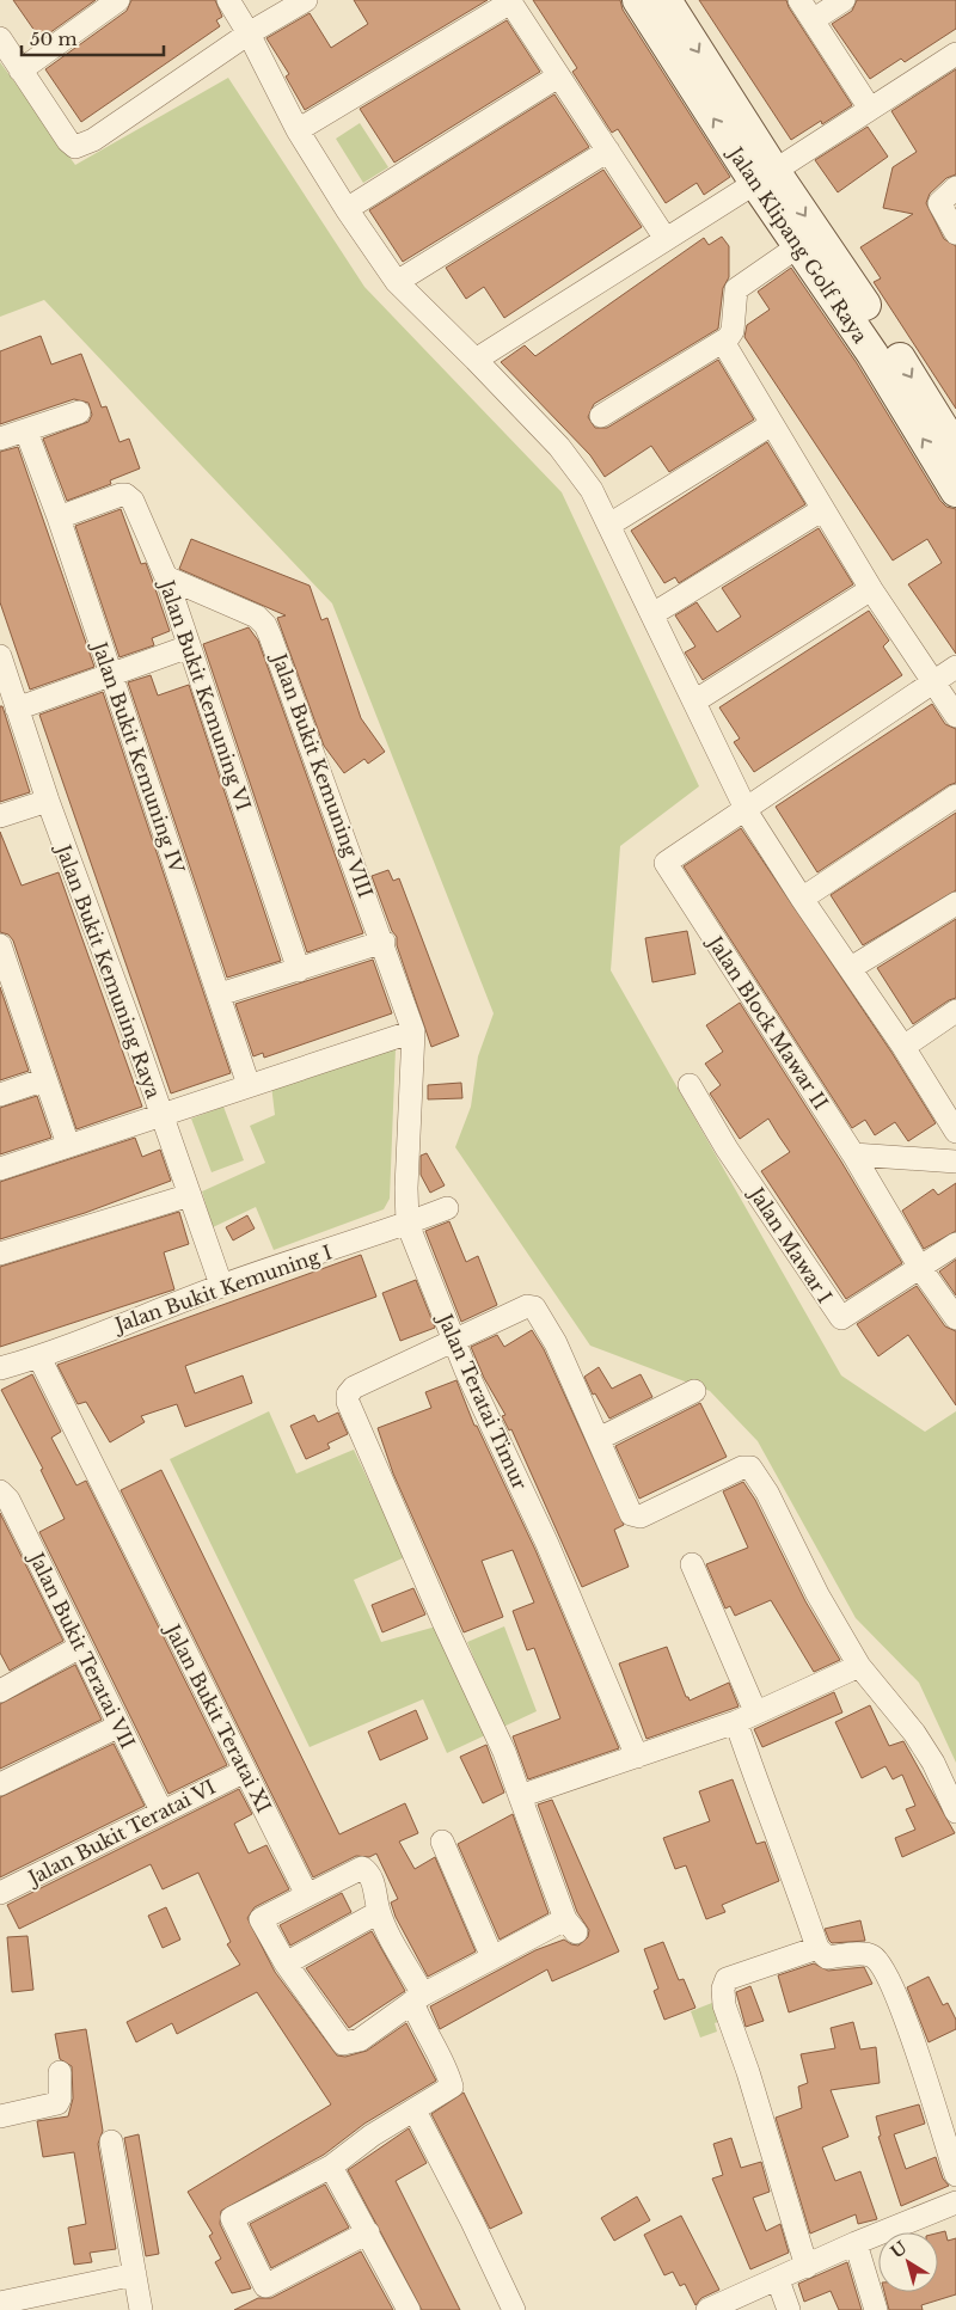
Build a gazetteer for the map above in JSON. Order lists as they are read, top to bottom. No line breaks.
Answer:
{"streets":{"main road":["Jalan Klipang Golf Raya"],"street":["Jalan Bukit Kemuning VI","Jalan Bukit Kemuning IV","Jalan Bukit Kemuning VIII","Jalan Bukit Kemuning Raya","Jalan Block Mawar II","Jalan Mawar I","Jalan Bukit Kemuning I","Jalan Teratai Timur","Jalan Bukit Teratai VII","Jalan Bukit Teratai XI","Jalan Bukit Teratai VI"]},"crossings":[["Jalan Bukit Kemuning VI","Jalan Bukit Kemuning IV"],["Jalan Bukit Kemuning VI","Jalan Bukit Kemuning VIII"],["Jalan Bukit Kemuning VIII","Jalan Teratai Timur"],["Jalan Bukit Kemuning Raya","Jalan Bukit Kemuning I"],["Jalan Block Mawar II","Jalan Mawar I"],["Jalan Bukit Kemuning I","Jalan Teratai Timur"],["Jalan Bukit Kemuning I","Jalan Bukit Teratai XI"],["Jalan Bukit Teratai VII","Jalan Bukit Teratai VI"],["Jalan Bukit Teratai XI","Jalan Bukit Teratai VI"]],"scale_bar":"50 m","north":"top left"}
